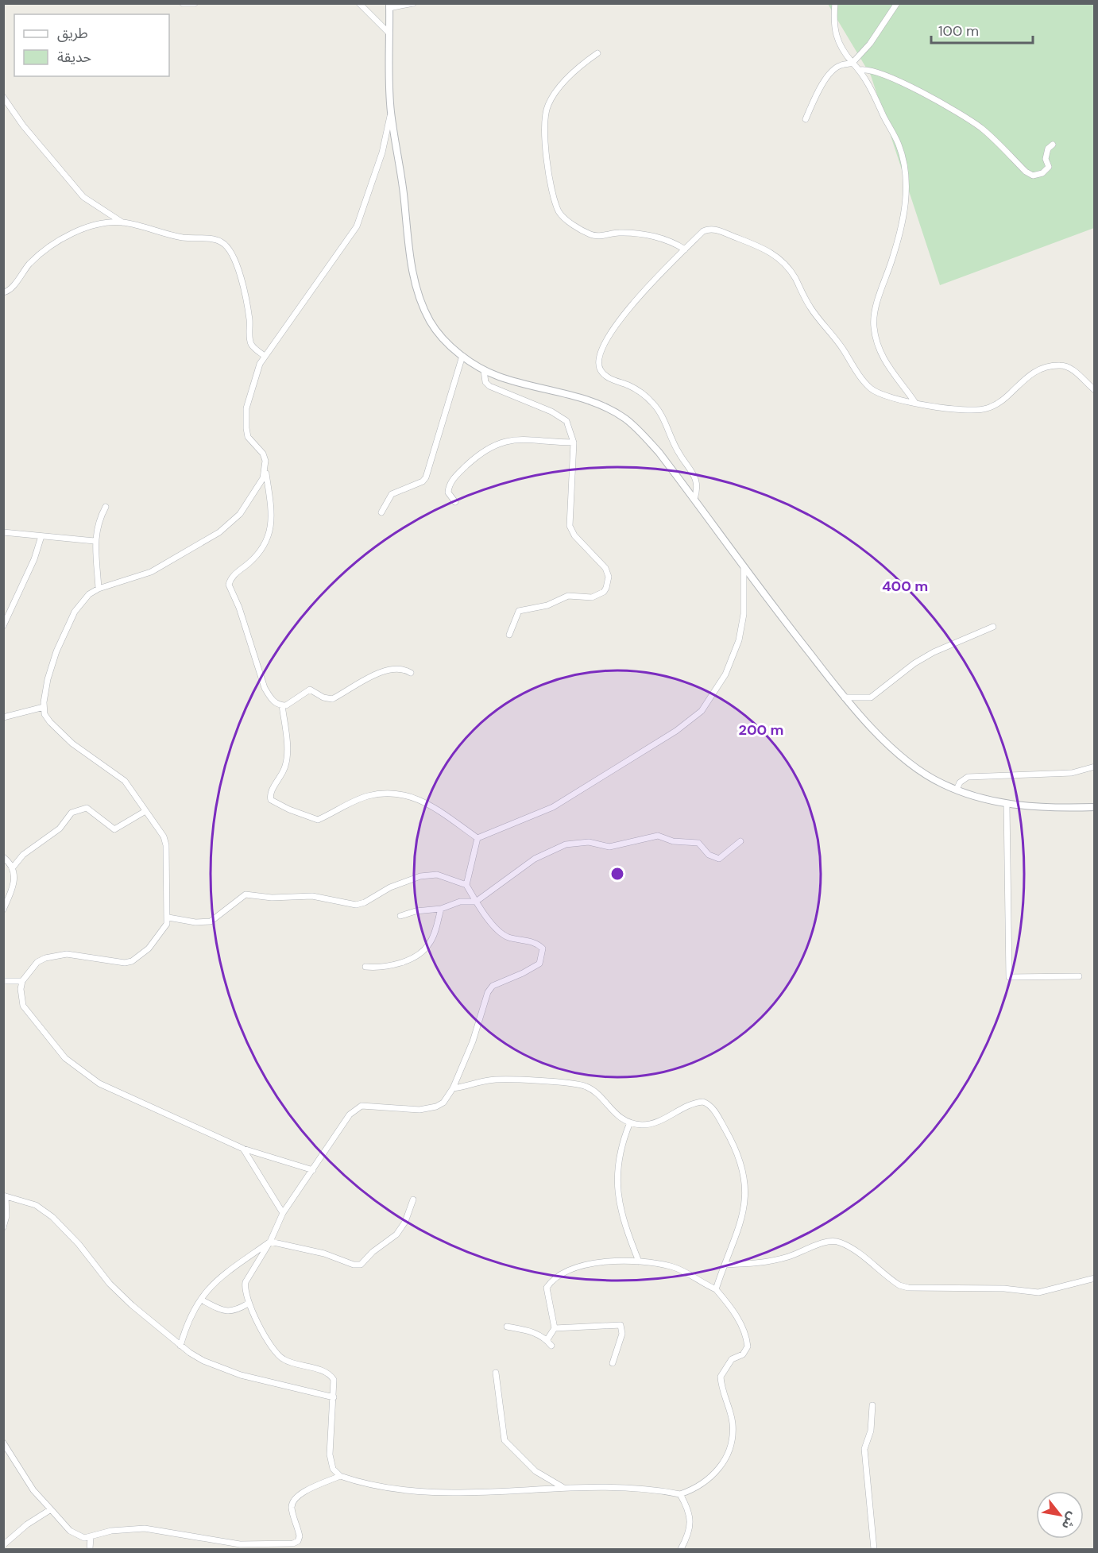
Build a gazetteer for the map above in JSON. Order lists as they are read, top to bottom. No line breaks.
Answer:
{"legend":["طريق","حديقة"],"scale_bar":"100 m","north":"bottom right","rings":["400 m","200 m"]}
